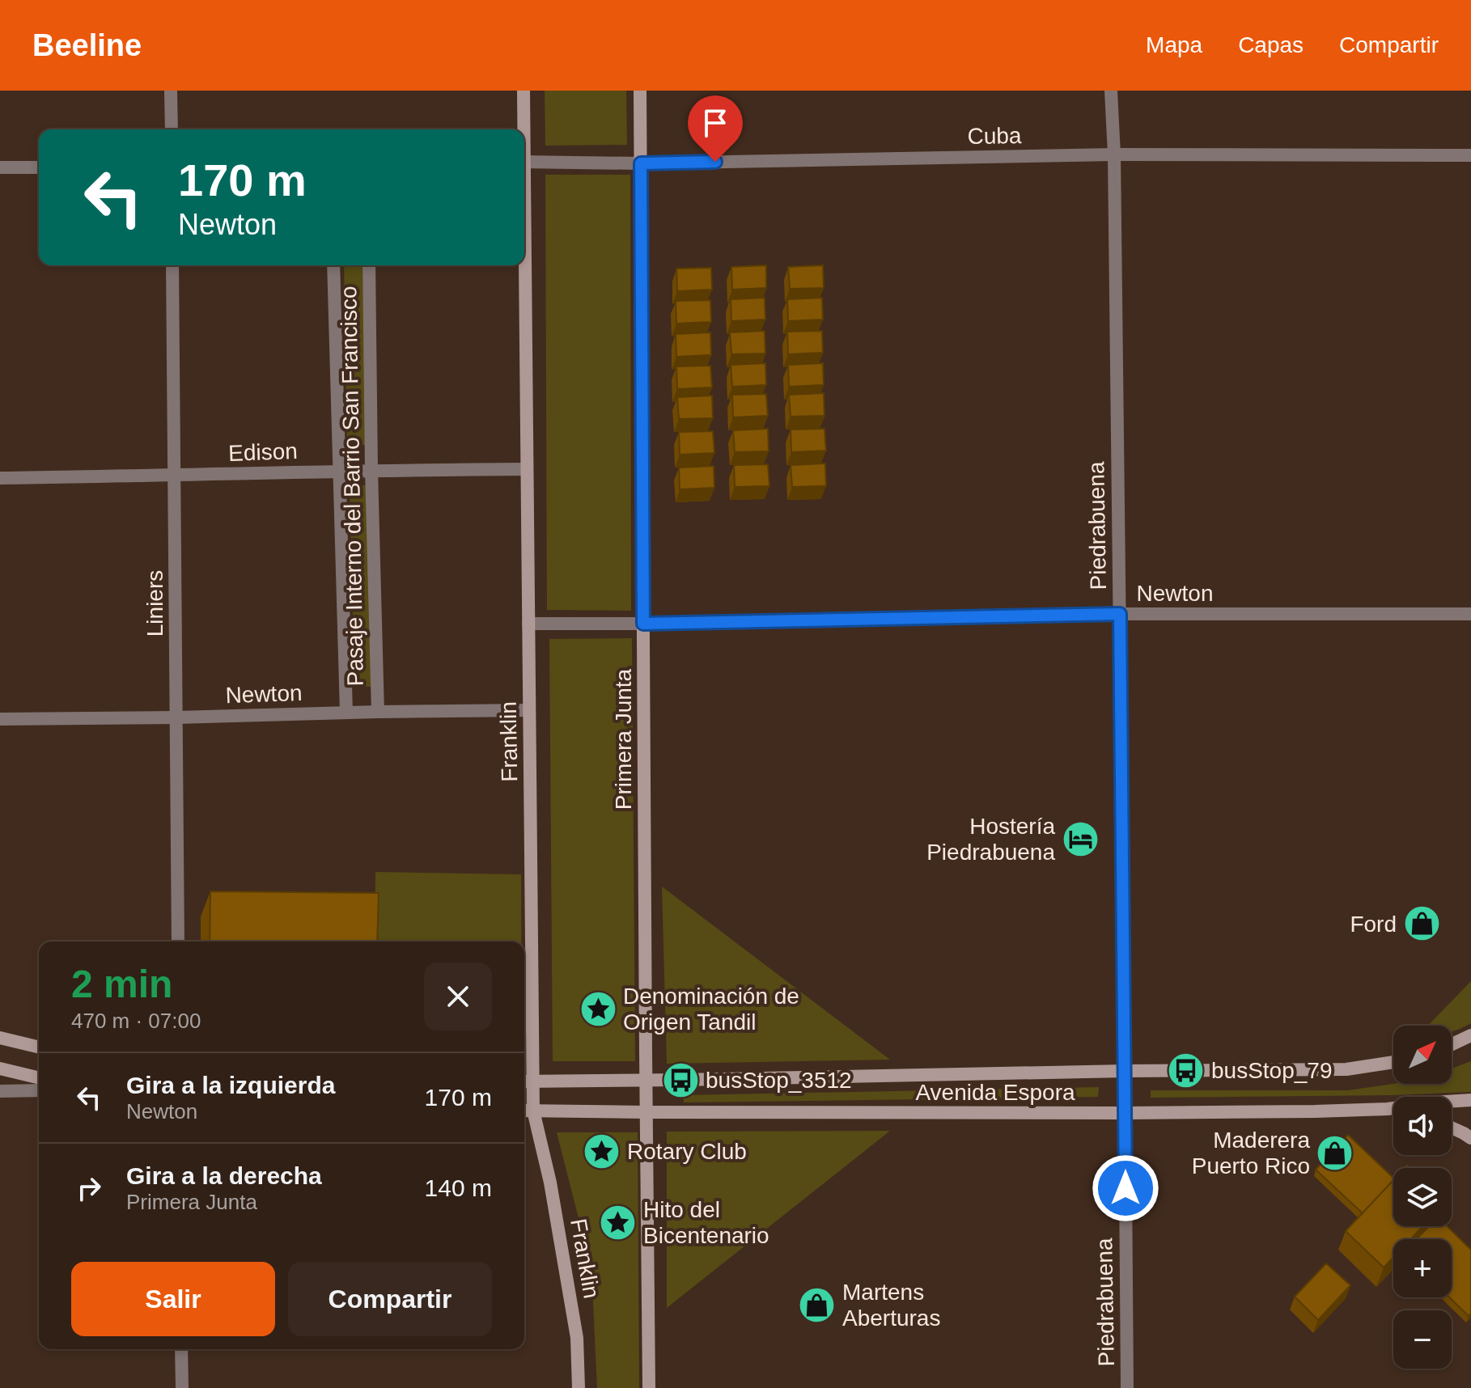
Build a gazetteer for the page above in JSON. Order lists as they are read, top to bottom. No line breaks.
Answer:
{"streets":{"street":["Cuba","Edison","Pasaje Interno del Barrio San Francisco","Piedrabuena","Newton","Liniers","Primera Junta","Franklin","Avenida Espora"]},"crossings":[["Cuba","Piedrabuena"],["Cuba","Primera Junta"],["Edison","Pasaje Interno del Barrio San Francisco"],["Edison","Liniers"],["Edison","Franklin"],["Pasaje Interno del Barrio San Francisco","Newton"],["Piedrabuena","Newton"],["Piedrabuena","Avenida Espora"],["Newton","Liniers"],["Newton","Primera Junta"],["Newton","Franklin"],["Primera Junta","Avenida Espora"],["Franklin","Avenida Espora"]],"places":{"hotel":["Hostería Piedrabuena"],"shop":["Ford","Maderera Puerto Rico","Martens Aberturas"],"place":["Denominación de Origen Tandil","Rotary Club","Hito del Bicentenario"],"bus stop":["busStop_79","busStop_3512"]},"north":"top right","page":{"header":"Beeline","nav":["Mapa","Capas","Compartir"],"turn":["170 m","Newton"],"heading":["2 min","470 m · 07:00"],"map_buttons":["+","−"],"list":[{"name":"Gira a la izquierda","note":"Newton","value":"170 m"},{"name":"Gira a la derecha","note":"Primera Junta","value":"140 m"}],"buttons":["Salir","Compartir"]}}
